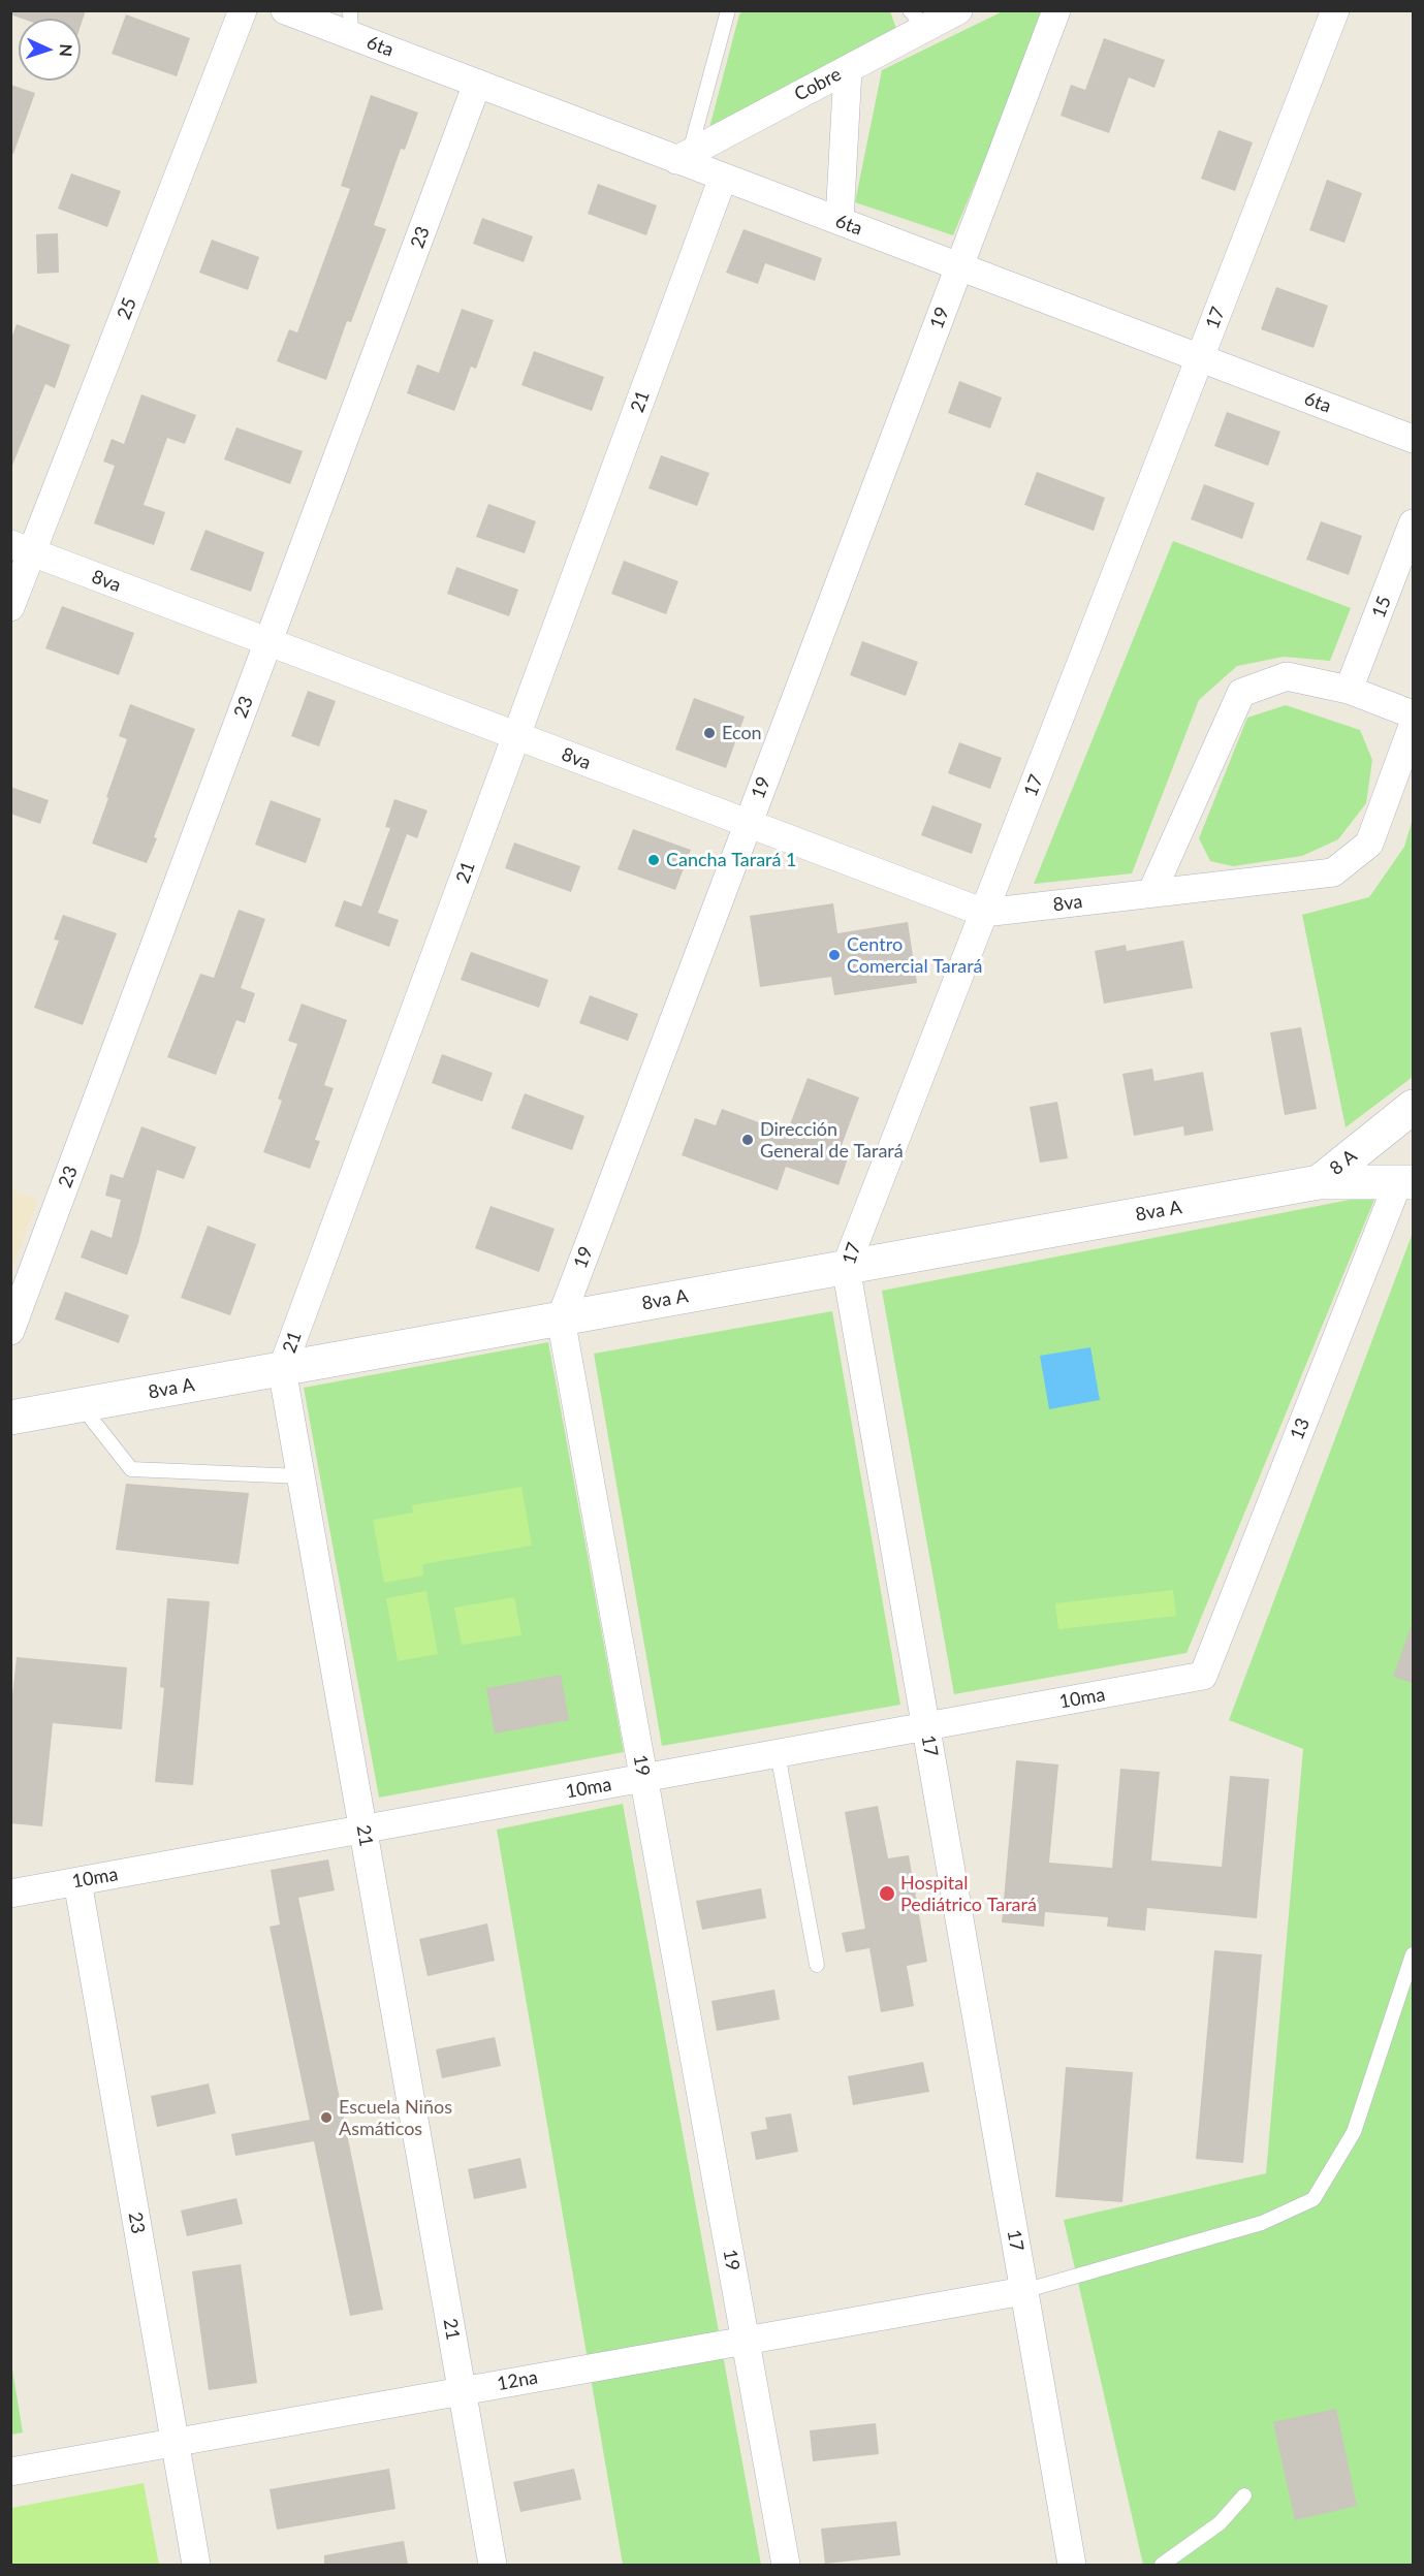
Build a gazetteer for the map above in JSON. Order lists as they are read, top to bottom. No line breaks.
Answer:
{"streets":{"street":["6ta","Cobre","23","25","19","17","21","8va","15","8 A","8va A","13","10ma","12na"]},"crossings":[["6ta","Cobre"],["6ta","23"],["6ta","19"],["6ta","17"],["6ta","21"],["23","8va"],["23","10ma"],["23","12na"],["25","8va"],["19","8va"],["19","8va A"],["19","10ma"],["19","12na"],["17","8va"],["17","8va A"],["17","10ma"],["17","12na"],["21","8va"],["21","8va A"],["21","10ma"],["21","12na"],["8 A","8va A"],["8 A","13"],["13","10ma"]],"places":["Econ","Cancha Tarará 1","Centro Comercial Tarará","Dirección General de Tarará","Hospital Pediátrico Tarará","Escuela Niños Asmáticos"],"north":"right"}
